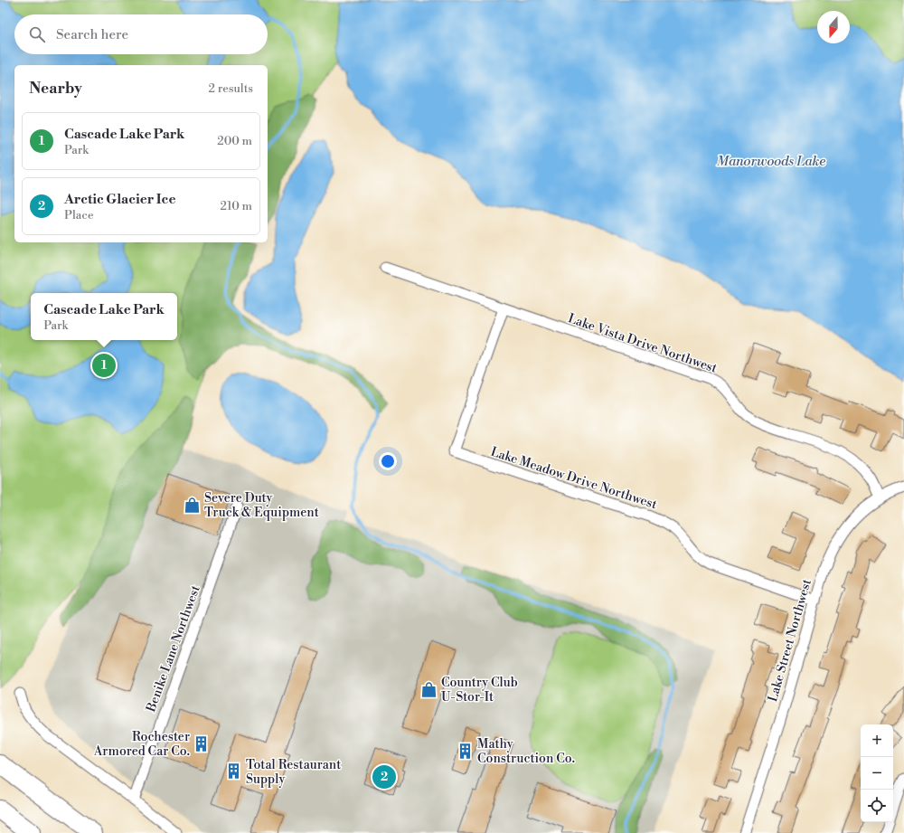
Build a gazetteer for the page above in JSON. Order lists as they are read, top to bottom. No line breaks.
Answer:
{"streets":{"street":["Lake Vista Drive Northwest","Lake Meadow Drive Northwest","Lake Street Northwest","Benike Lane Northwest"]},"crossings":[["Lake Vista Drive Northwest","Lake Meadow Drive Northwest"],["Lake Vista Drive Northwest","Lake Street Northwest"],["Lake Meadow Drive Northwest","Lake Street Northwest"]],"water":["Manorwoods Lake"],"places":{"shop":["Severe Duty Truck & Equipment","Country Club U-Stor-It"],"building":["Rochester Armored Car Co.","Mathy Construction Co.","Total Restaurant Supply"]},"north":"bottom","page":{"search":"Search here","heading":["Nearby","2 results"],"list":[{"mark":"1","name":"Cascade Lake Park","note":"Park","value":"200 m"},{"mark":"2","name":"Arctic Glacier Ice","note":"Place","value":"210 m"}],"popup":["Cascade Lake Park","Park"],"pins":["1","2"],"map_buttons":["+","−"]}}
